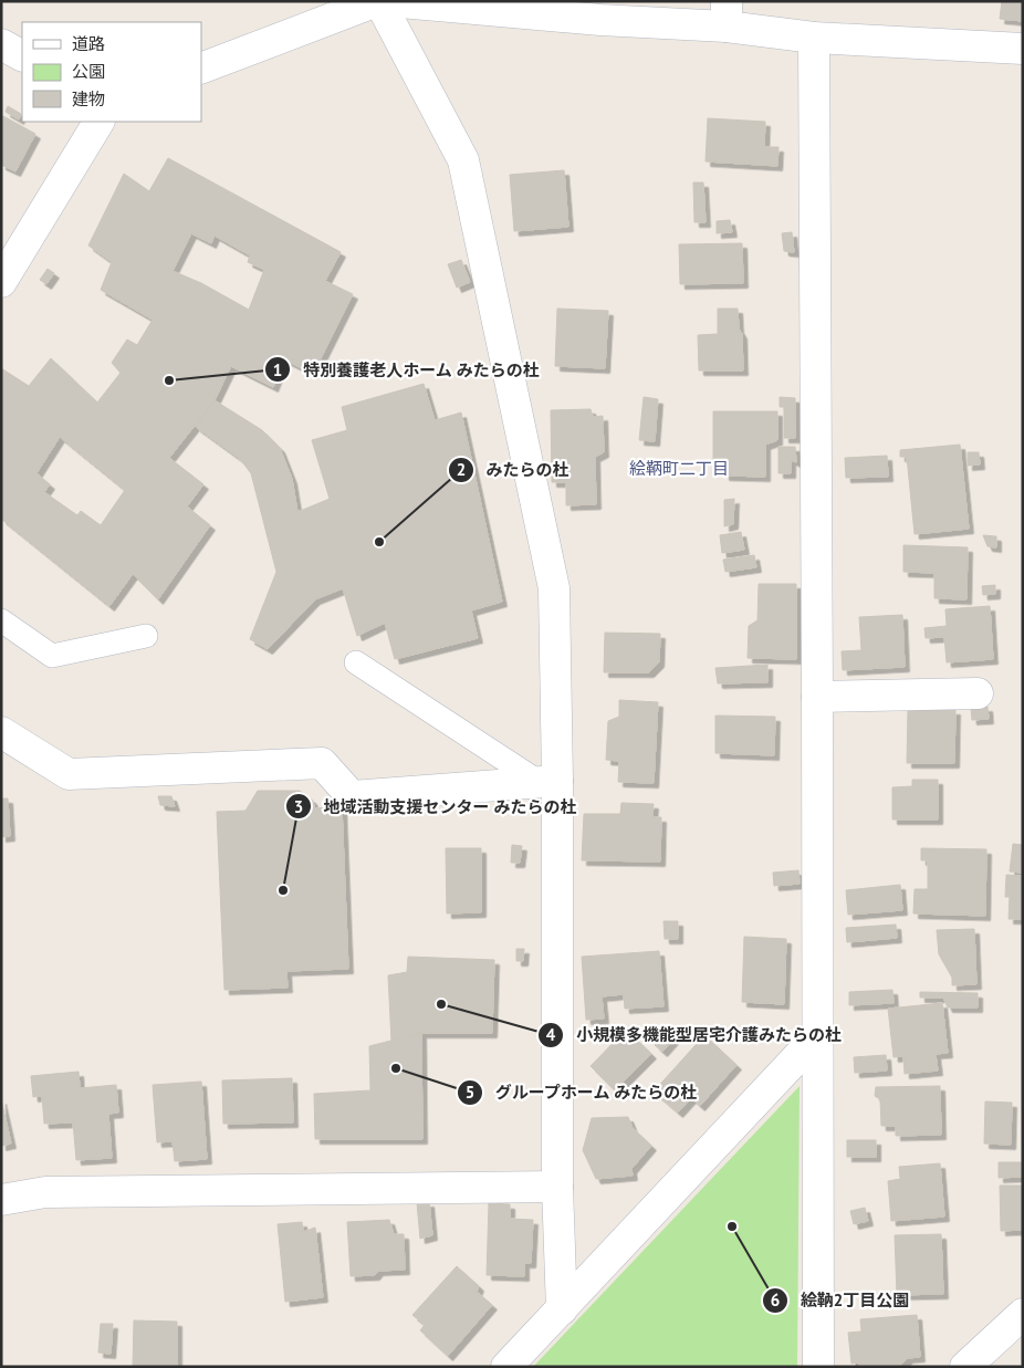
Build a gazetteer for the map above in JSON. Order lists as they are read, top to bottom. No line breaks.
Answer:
{"districts":["絵鞆町二丁目"],"places":["特別養護老人ホーム みたらの杜","みたらの杜","地域活動支援センター みたらの杜","小規模多機能型居宅介護みたらの杜","グループホーム みたらの杜","絵靹2丁目公園"],"legend":["道路","公園","建物"]}
